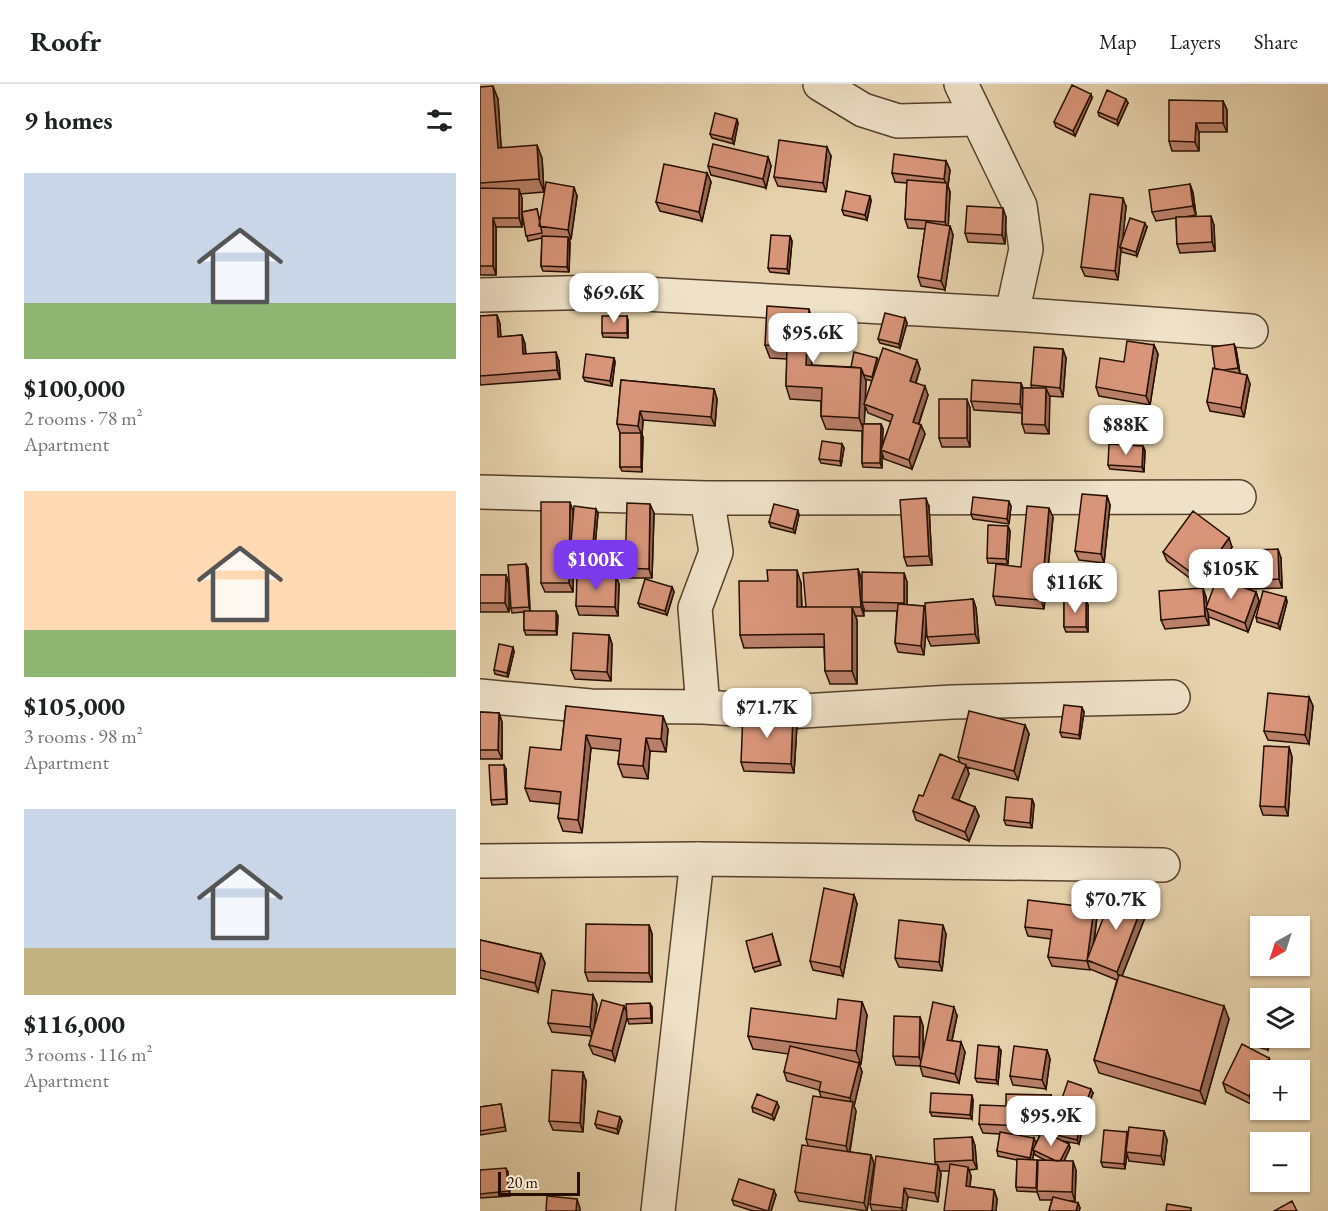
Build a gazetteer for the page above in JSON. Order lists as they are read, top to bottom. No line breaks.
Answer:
{"scale_bar":"20 m","north":"bottom left","page":{"header":"Roofr","nav":["Map","Layers","Share"],"heading":"9 homes","list":[{"name":"$100,000","note":"2 rooms · 78 m² · Apartment"},{"name":"$105,000","note":"3 rooms · 98 m² · Apartment"},{"name":"$116,000","note":"3 rooms · 116 m² · Apartment"}],"price":["$69.6K","$95.6K","$88K","$100K","$105K","$116K","$71.7K","$70.7K","$95.9K"],"map_buttons":["+","−"],"scale":"20 m"}}
